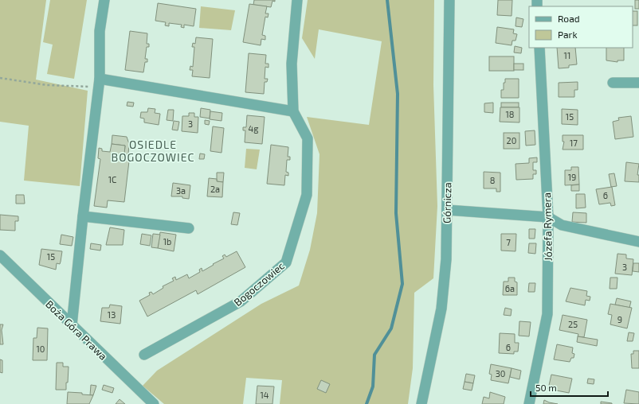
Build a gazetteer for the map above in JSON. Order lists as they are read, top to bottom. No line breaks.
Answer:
{"streets":{"street":["Górnicza","Józefa Rymera","Bogoczowiec","Boża Góra Prawa"]},"districts":["OSIEDLE BOGOCZOWIEC"],"house_numbers":["11","18","15","3","4g","20","17","19","1C","8","2a","3a","6","1b","7","15","3","6a","13","9","25","6","10","30","14"],"legend":["Road","Park"],"scale_bar":"50 m"}
